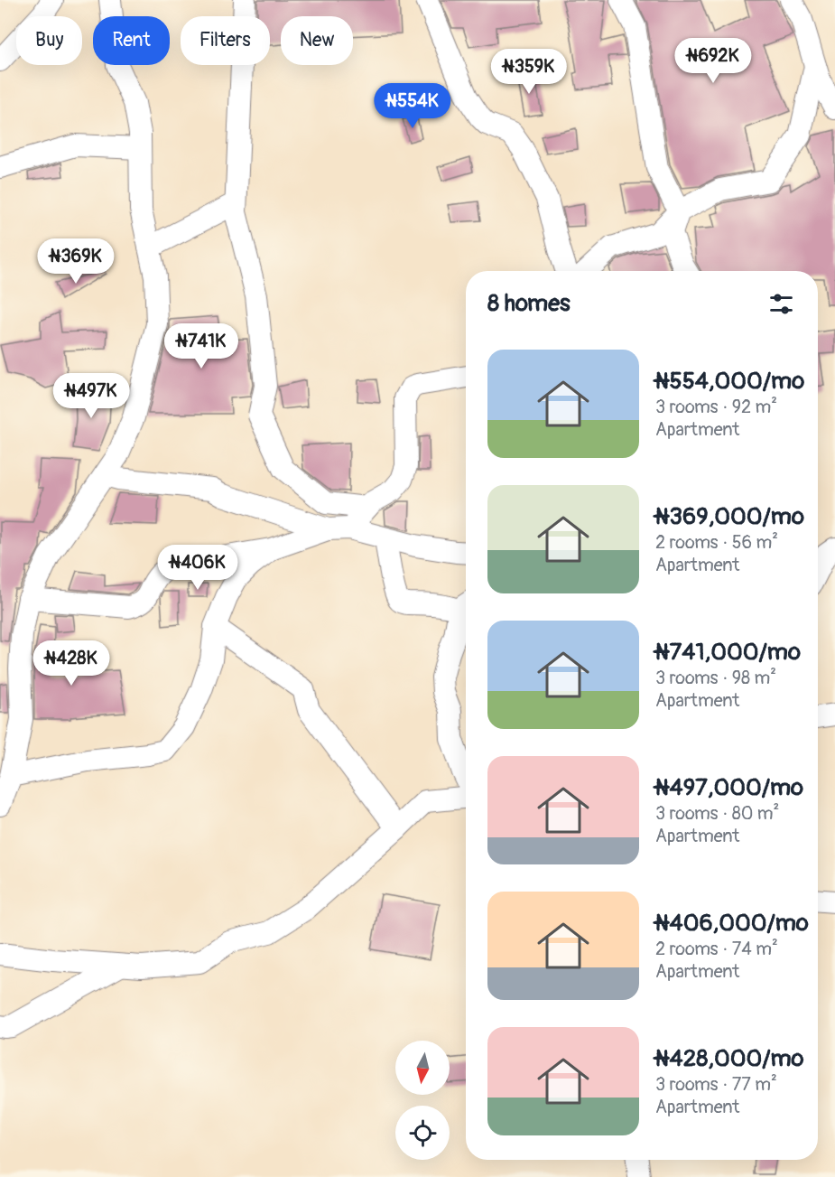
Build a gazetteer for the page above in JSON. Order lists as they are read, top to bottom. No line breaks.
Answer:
{"north":"bottom","page":{"chip":["Buy","Rent","Filters","New"],"price":["₦692K","₦359K","₦554K","₦369K","₦741K","₦497K","₦406K","₦428K"],"heading":"8 homes","list":[{"name":"₦554,000/mo","note":"3 rooms · 92 m² · Apartment"},{"name":"₦369,000/mo","note":"2 rooms · 56 m² · Apartment"},{"name":"₦741,000/mo","note":"3 rooms · 98 m² · Apartment"},{"name":"₦497,000/mo","note":"3 rooms · 80 m² · Apartment"},{"name":"₦406,000/mo","note":"2 rooms · 74 m² · Apartment"},{"name":"₦428,000/mo","note":"3 rooms · 77 m² · Apartment"}]}}
